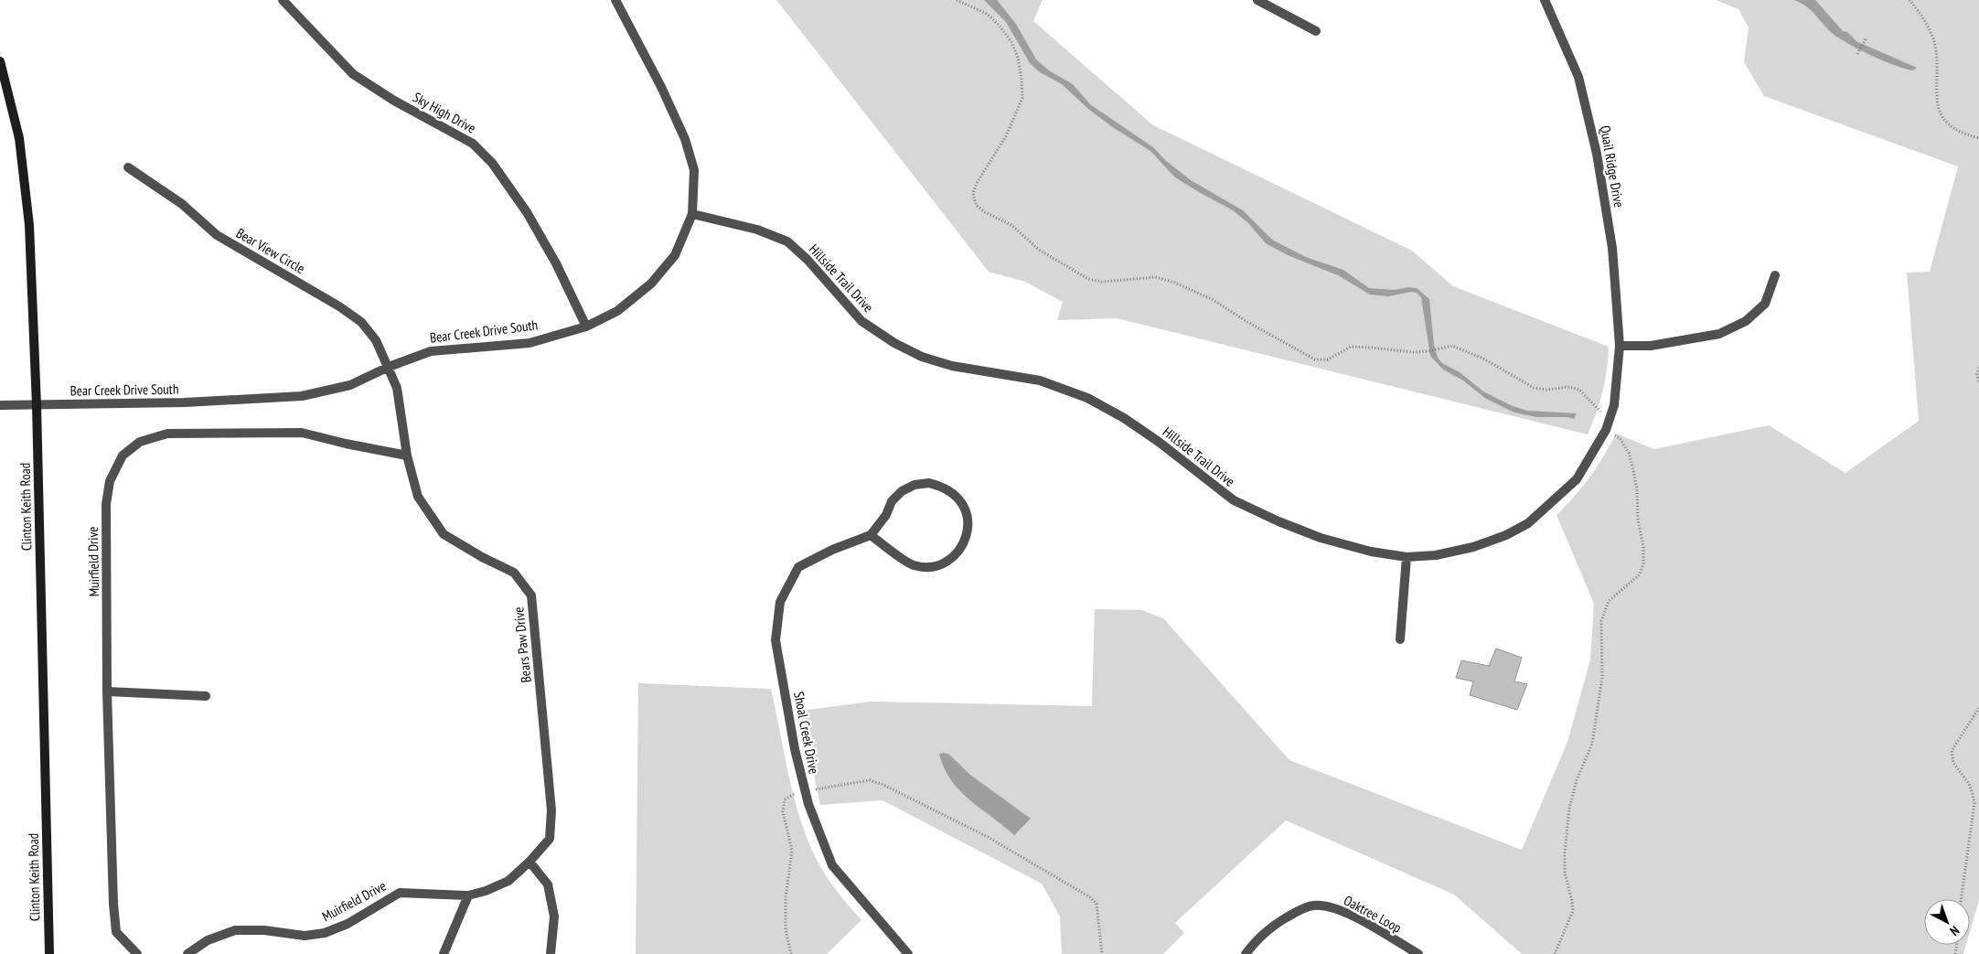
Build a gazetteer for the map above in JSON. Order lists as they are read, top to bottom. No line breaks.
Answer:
{"streets":{"main road":["Clinton Keith Road"],"street":["Sky High Drive","Quail Ridge Drive","Bear View Circle","Hillside Trail Drive","Bear Creek Drive South","Muirfield Drive","Bears Paw Drive","Shoal Creek Drive","Oaktree Loop"]},"crossings":[["Sky High Drive","Bear Creek Drive South"],["Quail Ridge Drive","Hillside Trail Drive"],["Bear View Circle","Bear Creek Drive South"],["Bear View Circle","Bears Paw Drive"],["Hillside Trail Drive","Bear Creek Drive South"],["Bear Creek Drive South","Clinton Keith Road"],["Bear Creek Drive South","Bears Paw Drive"],["Muirfield Drive","Bears Paw Drive"]],"north":"bottom right"}
